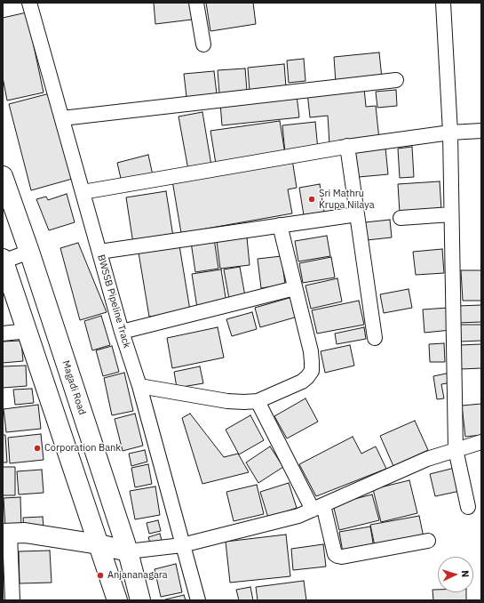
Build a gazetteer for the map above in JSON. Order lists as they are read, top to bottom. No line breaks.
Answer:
{"streets":{"main road":["Magadi Road"],"street":["BWSSB Pipeline Track"]},"places":["Sri Mathru Krupa Nilaya","Corporation Bank","Anjananagara"],"north":"right"}
